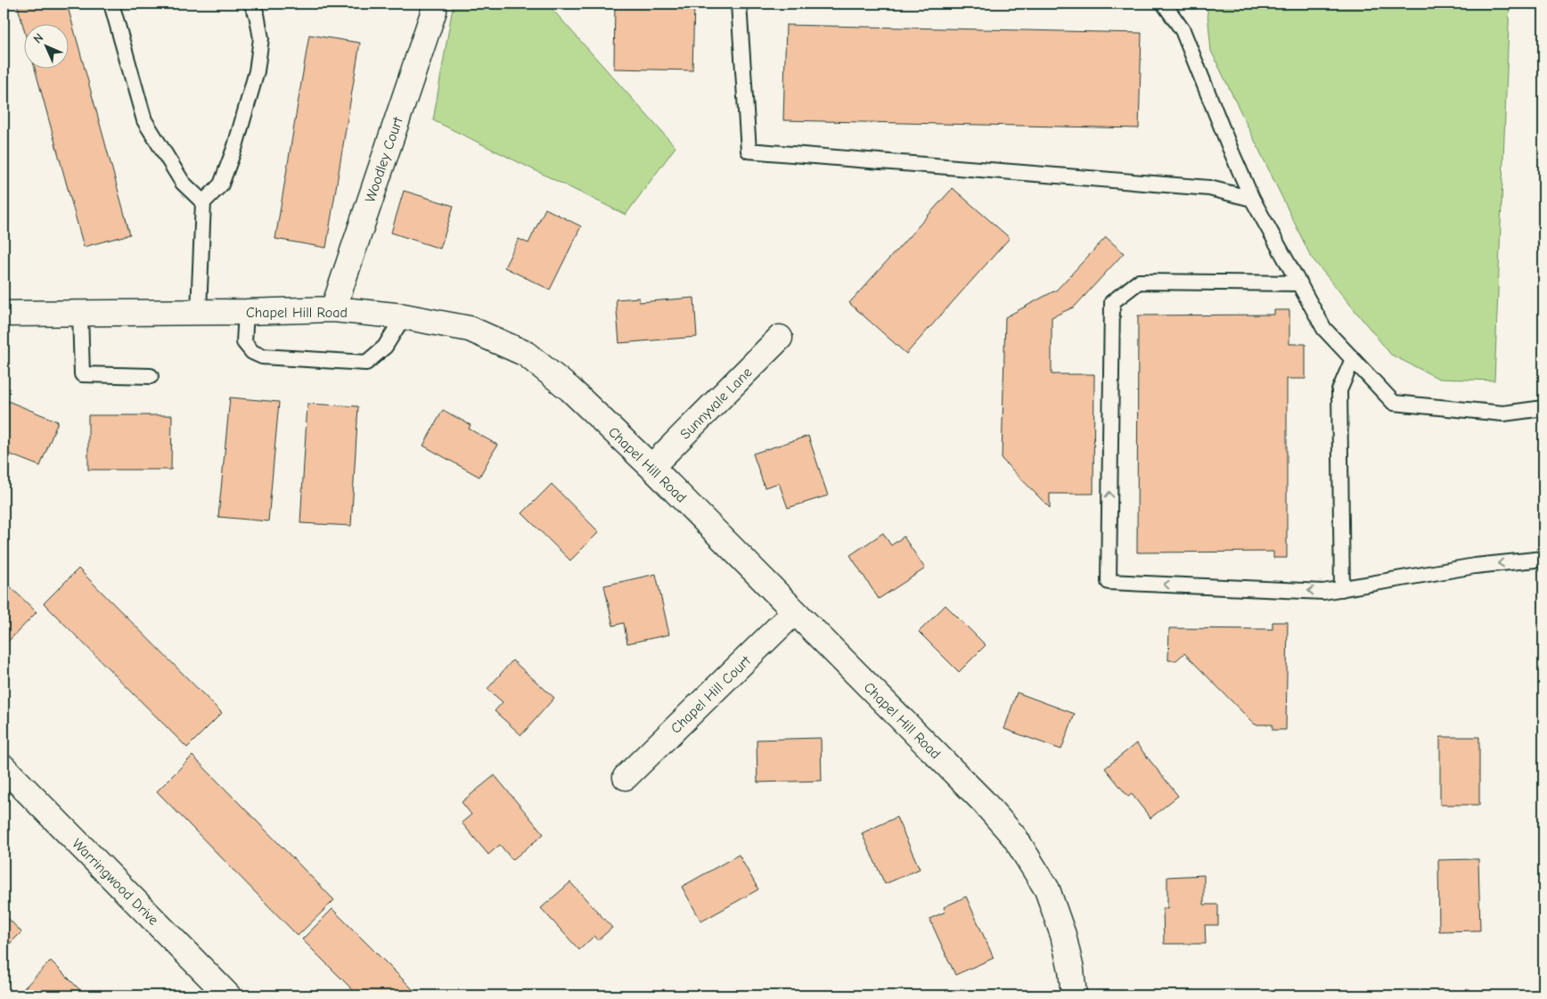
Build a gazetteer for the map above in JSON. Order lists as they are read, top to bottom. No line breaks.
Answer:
{"streets":{"street":["Woodley Court","Chapel Hill Road","Sunnyvale Lane","Chapel Hill Court","Warringwood Drive"]},"crossings":[["Woodley Court","Chapel Hill Road"],["Chapel Hill Road","Sunnyvale Lane"],["Chapel Hill Road","Chapel Hill Court"]],"north":"top left"}
